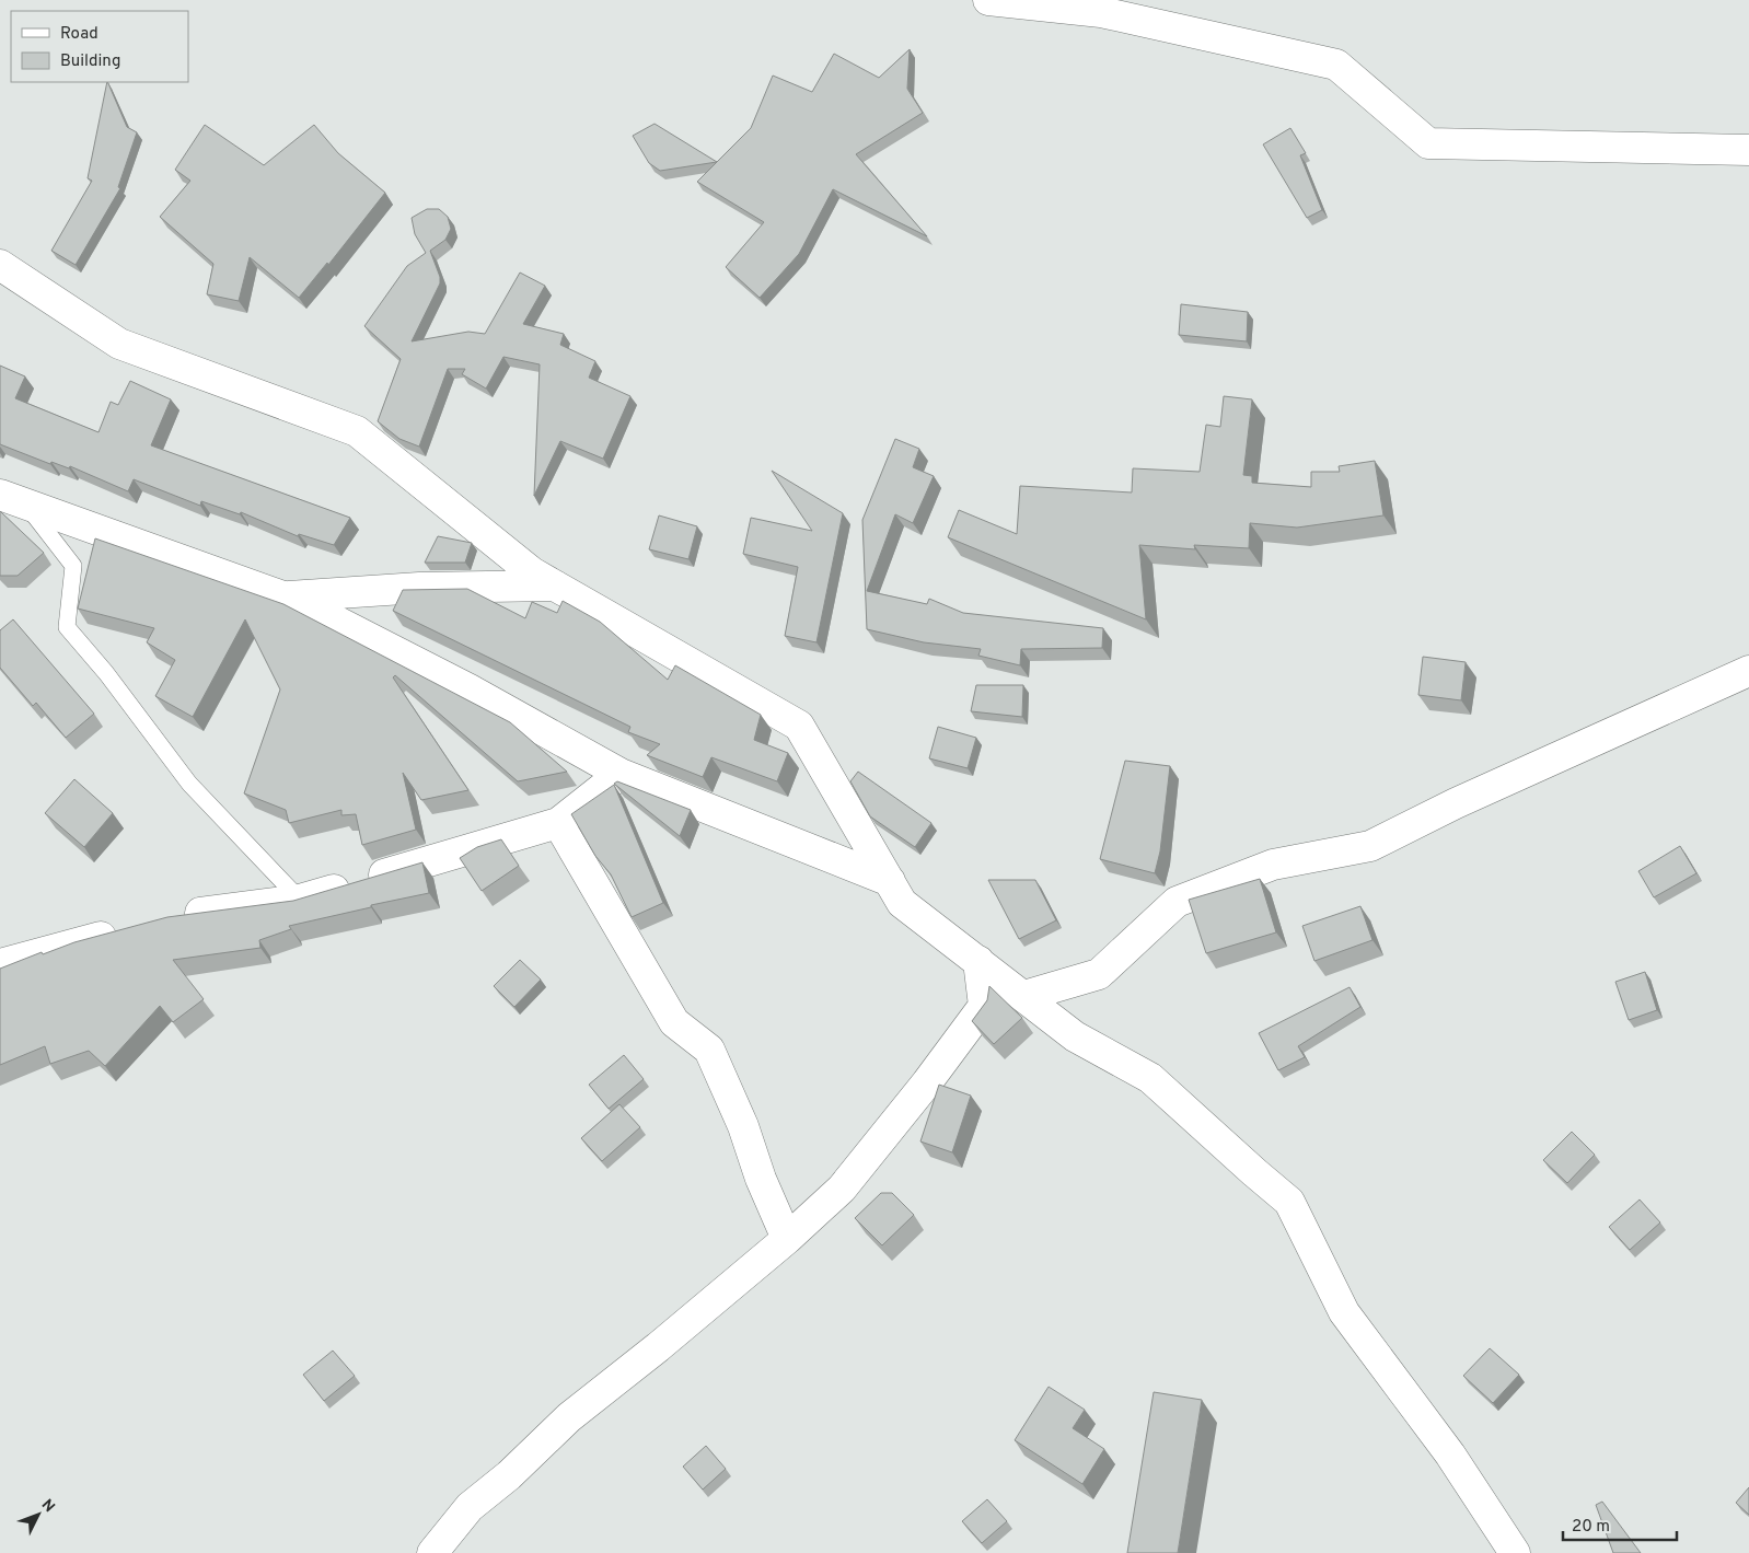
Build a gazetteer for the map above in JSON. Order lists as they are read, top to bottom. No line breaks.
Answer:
{"legend":["Road","Building"],"scale_bar":"20 m","north":"top right"}
